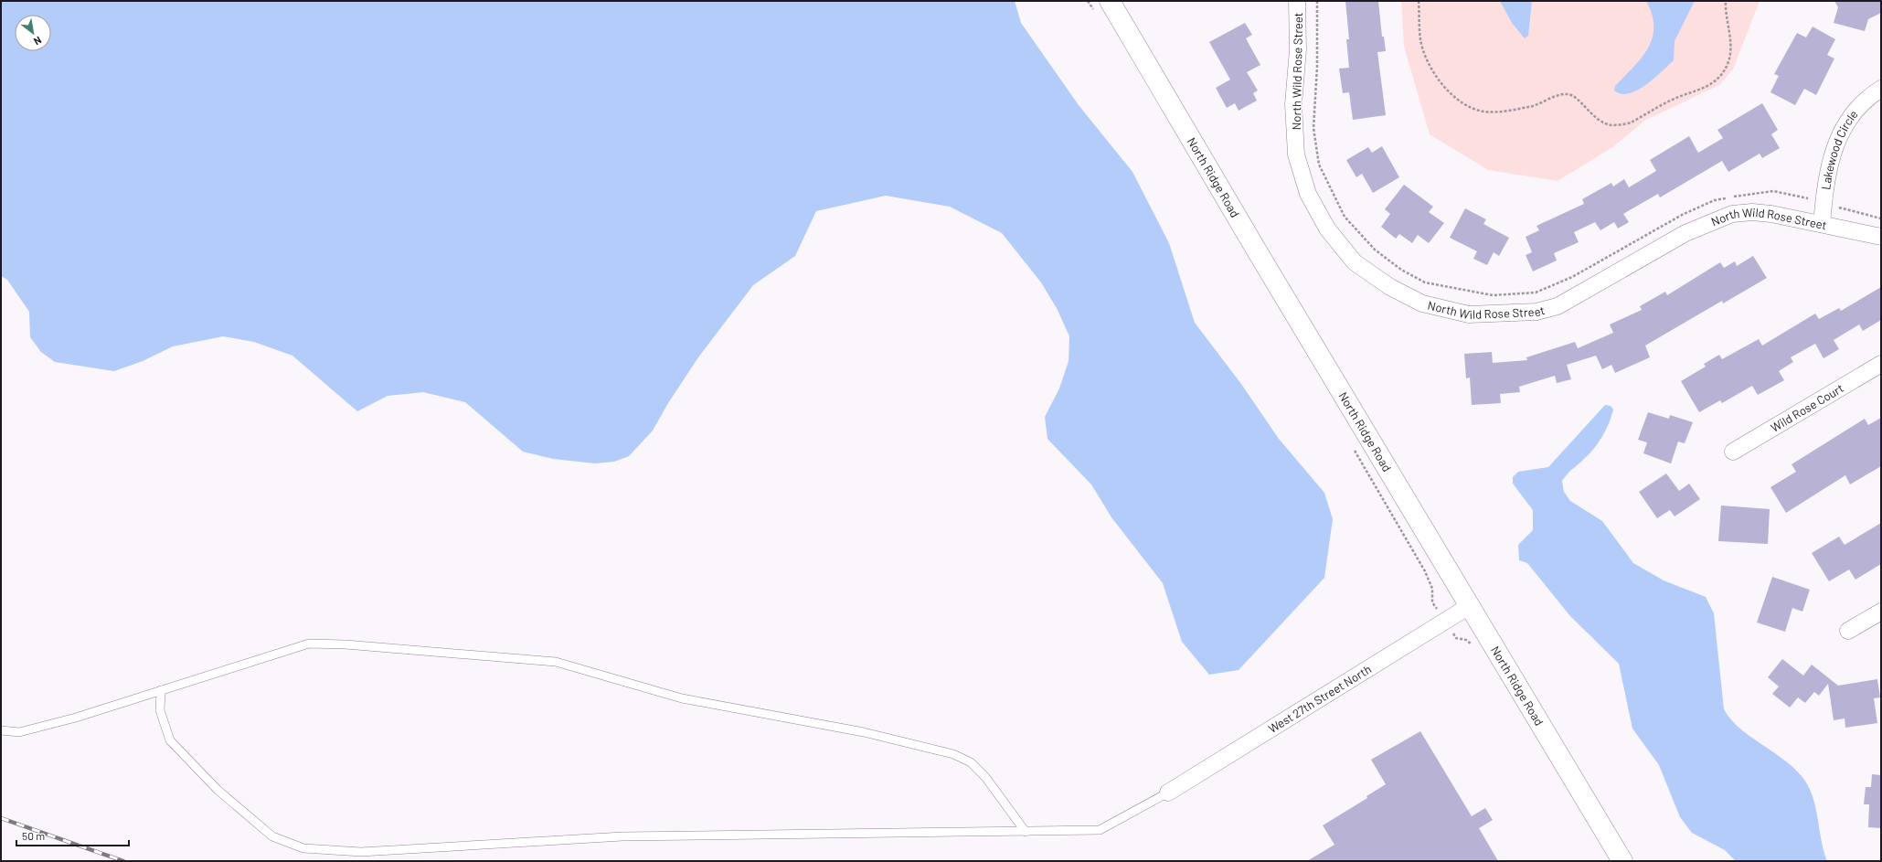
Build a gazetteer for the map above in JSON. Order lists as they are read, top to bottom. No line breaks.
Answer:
{"streets":{"main road":["North Ridge Road"],"street":["North Wild Rose Street","Lakewood Circle","Wild Rose Court","West 27th Street North"]},"crossings":[["North Wild Rose Street","Lakewood Circle"],["North Ridge Road","West 27th Street North"]],"scale_bar":"50 m","north":"bottom right"}
